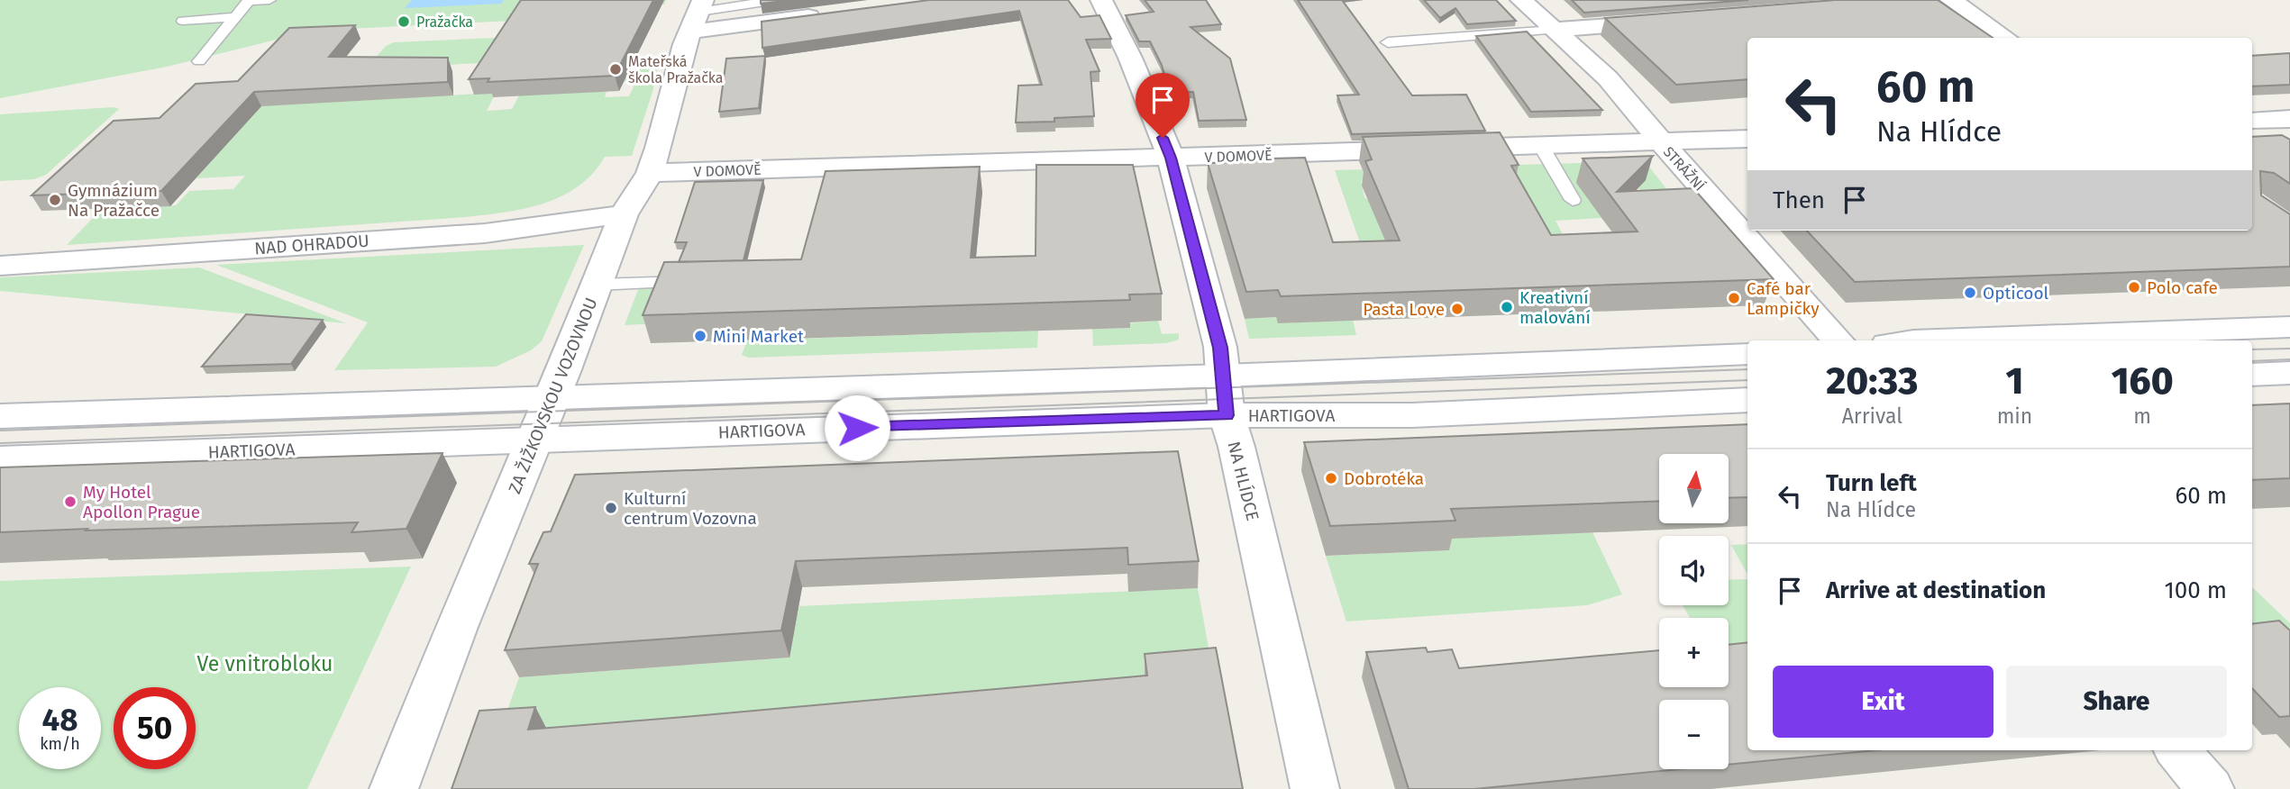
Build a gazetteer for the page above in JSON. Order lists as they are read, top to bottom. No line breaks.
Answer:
{"streets":{"street":["V DOMOVĚ","STRÁŽNÍ","NAD OHRADOU","ZA ŽIŽKOVSKOU VOZOVNOU","HARTIGOVA","NA HLÍDCE"]},"crossings":[["V DOMOVĚ","STRÁŽNÍ"],["V DOMOVĚ","ZA ŽIŽKOVSKOU VOZOVNOU"],["V DOMOVĚ","NA HLÍDCE"],["NAD OHRADOU","ZA ŽIŽKOVSKOU VOZOVNOU"],["ZA ŽIŽKOVSKOU VOZOVNOU","HARTIGOVA"],["HARTIGOVA","NA HLÍDCE"]],"parks":["Ve vnitrobloku"],"places":["Pražačka","Mateřská škola Pražačka","Gymnázium Na Pražačce","Polo cafe","Opticool","Café bar Lampičky","Kreativní malování","Pasta Love","Mini Market","Dobrotéka","My Hotel Apollon Prague","Kulturní centrum Vozovna"],"north":"top","page":{"turn":["60 m","Na Hlídce"],"then":"Then","eta":["20:33","Arrival","1","min","160","m"],"list":[{"name":"Turn left","note":"Na Hlídce","value":"60 m"},{"name":"Arrive at destination","value":"100 m"}],"map_buttons":["+","−"],"buttons":["Exit","Share"],"speed":"48 km/h","limit":"50"}}
